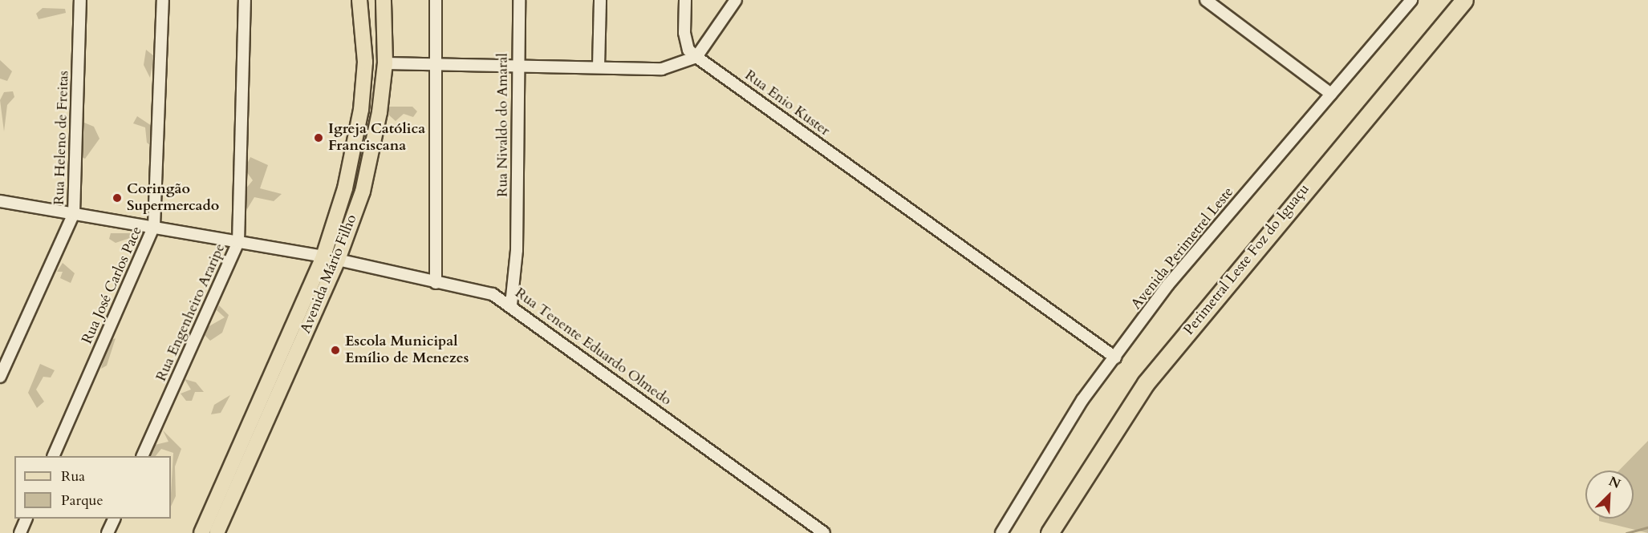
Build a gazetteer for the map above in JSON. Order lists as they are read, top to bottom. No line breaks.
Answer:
{"streets":{"highway":["Perimetral Leste Foz do Iguaçu"],"main road":["Avenida Mário Filho"],"street":["Rua Enio Kuster","Rua Nivaldo do Amaral","Rua Heleno de Freitas","Avenida Perimetrel Leste","Rua José Carlos Pace","Rua Engenheiro Araripe","Rua Tenente Eduardo Olmedo"]},"crossings":[["Rua Enio Kuster","Avenida Perimetrel Leste"],["Rua Nivaldo do Amaral","Rua Tenente Eduardo Olmedo"],["Rua Heleno de Freitas","Rua Tenente Eduardo Olmedo"],["Avenida Mário Filho","Rua Tenente Eduardo Olmedo"],["Rua José Carlos Pace","Rua Tenente Eduardo Olmedo"],["Rua Engenheiro Araripe","Rua Tenente Eduardo Olmedo"]],"places":["Igreja Católica Franciscana","Coringão Supermercado","Escola Municipal Emílio de Menezes"],"legend":["Rua","Parque"],"north":"top right"}
